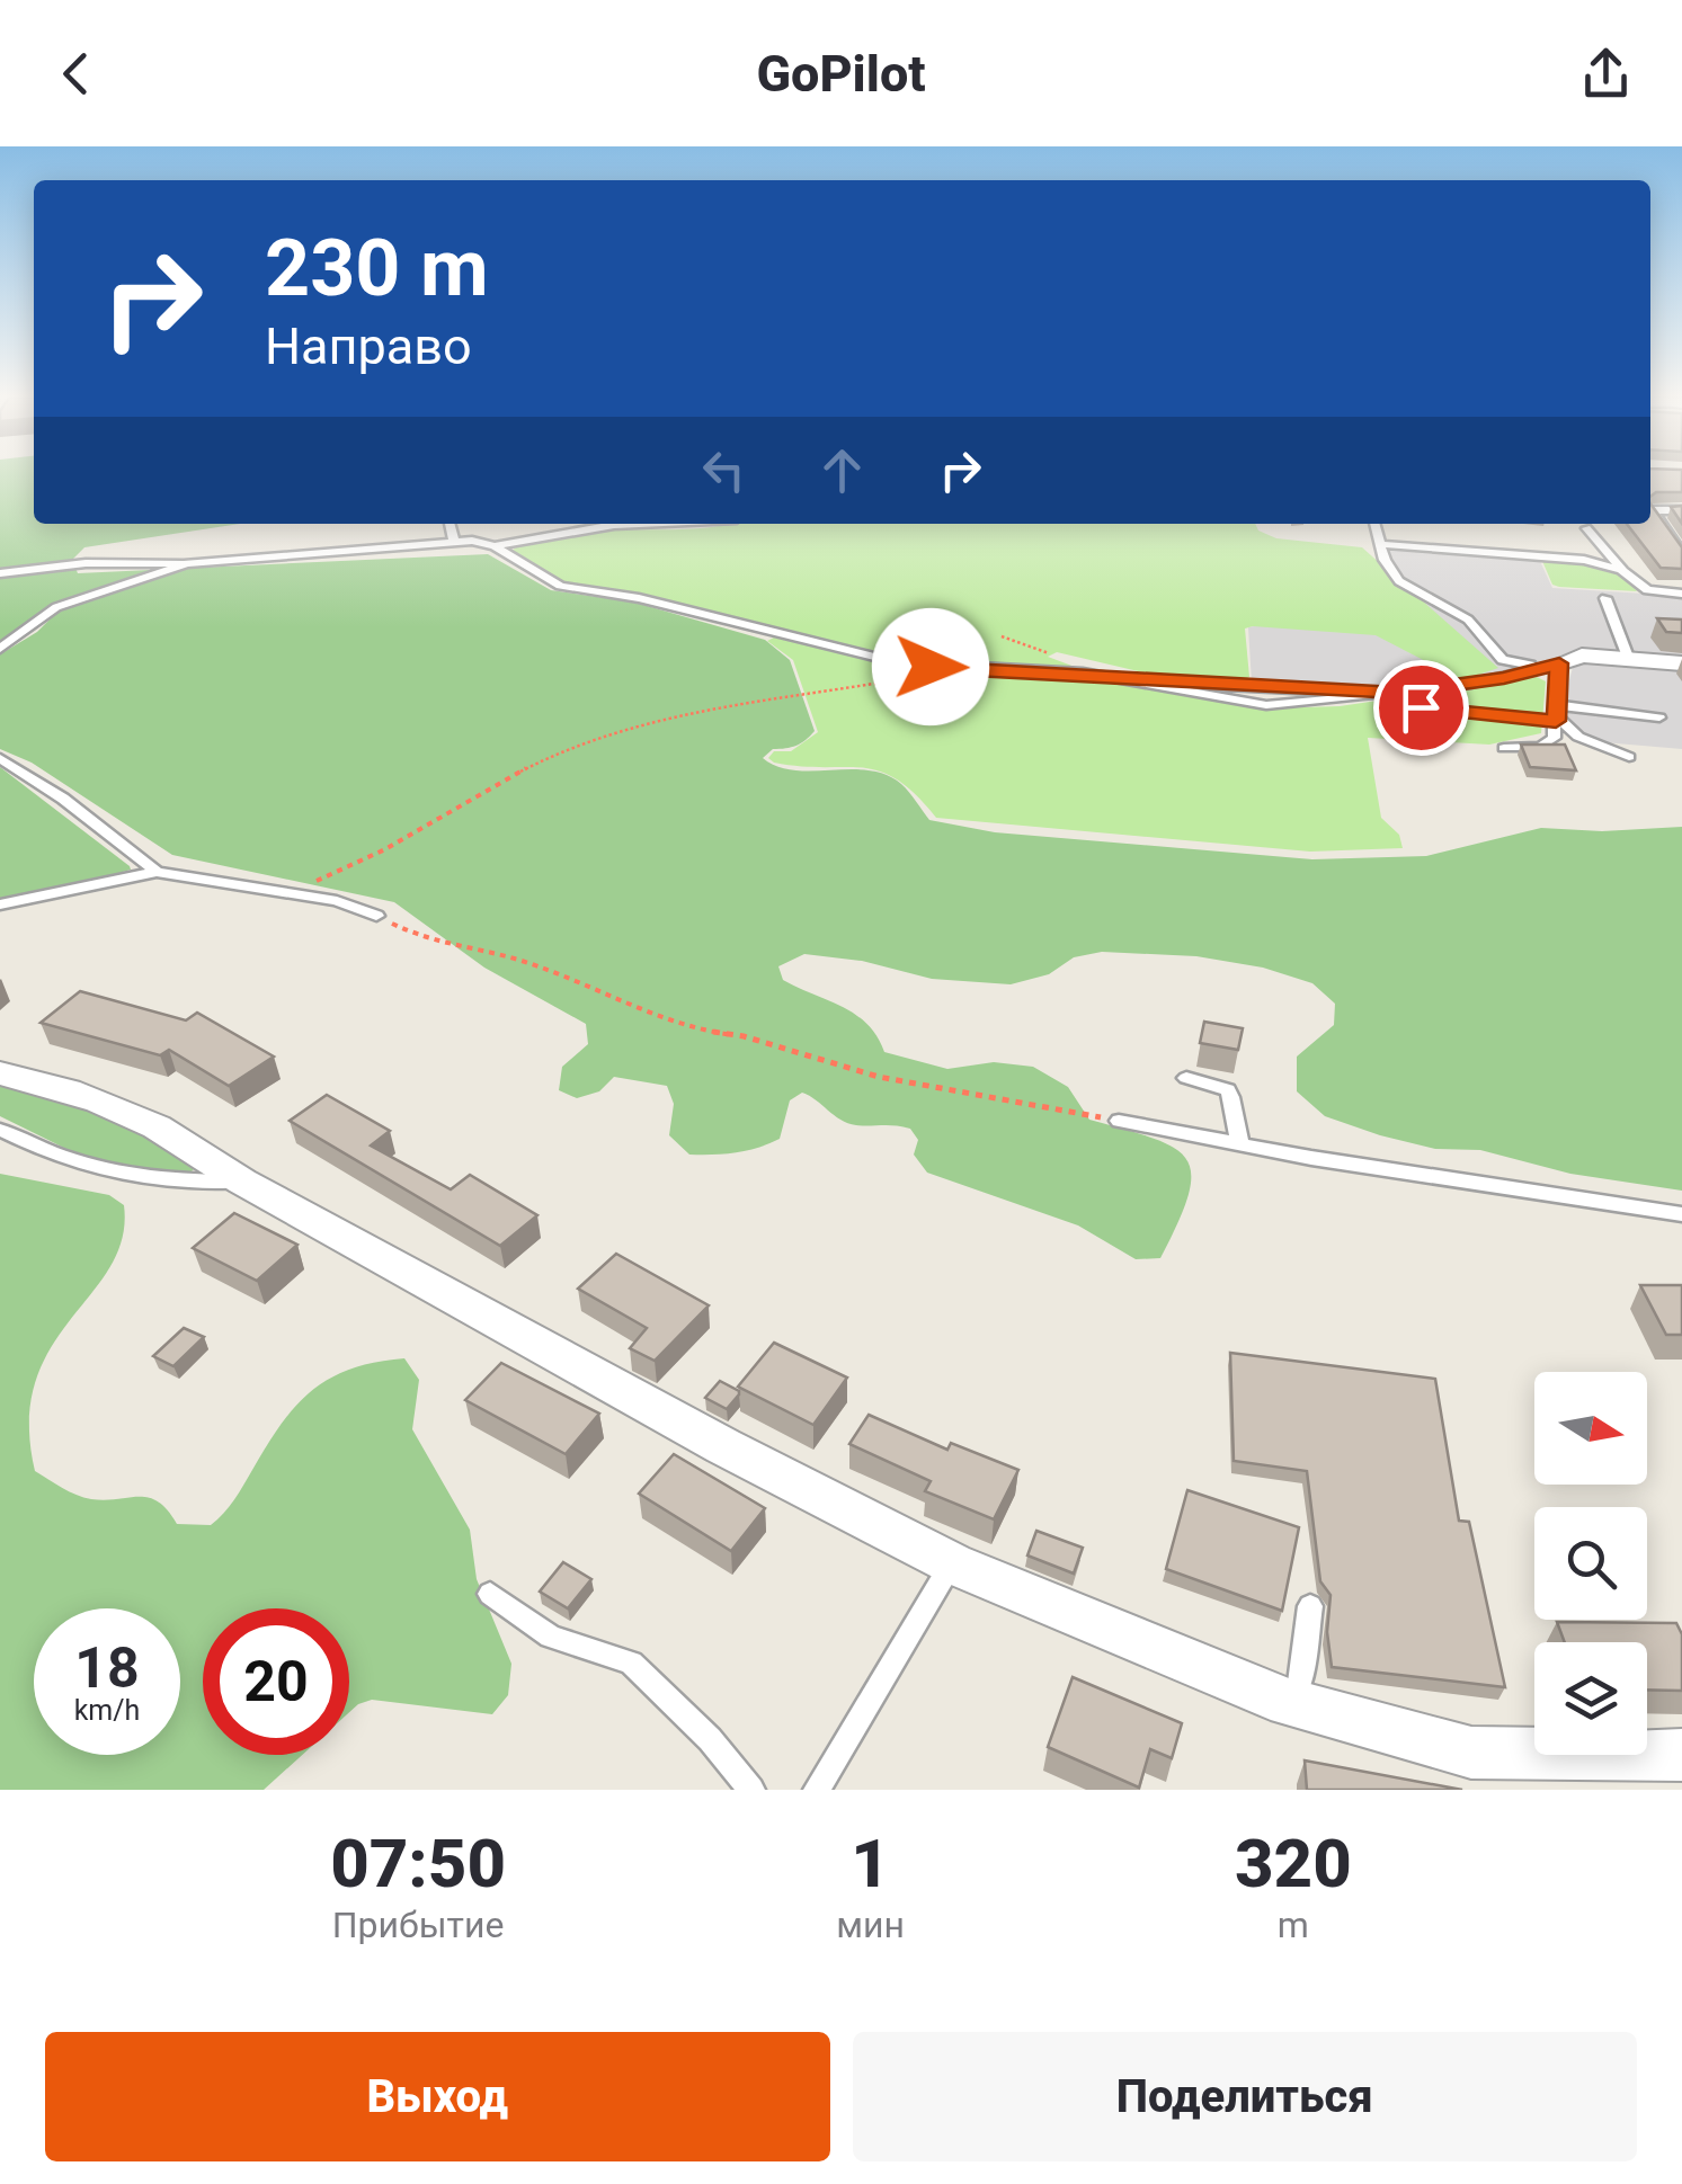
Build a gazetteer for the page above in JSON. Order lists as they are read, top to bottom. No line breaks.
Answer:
{"north":"right","page":{"header":"GoPilot","turn":["230 m","Направо"],"speed":"18 km/h","limit":"20","eta":["07:50","Прибытие","1","мин","320","m"],"buttons":["Выход","Поделиться"]}}
